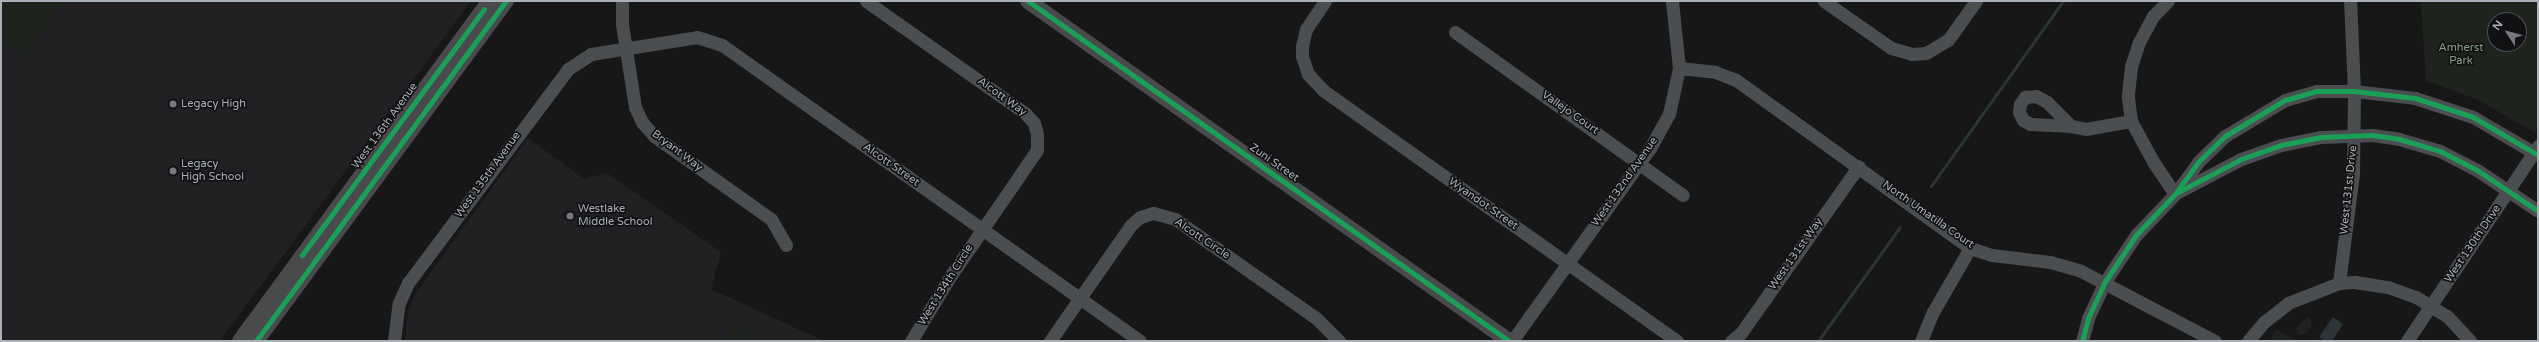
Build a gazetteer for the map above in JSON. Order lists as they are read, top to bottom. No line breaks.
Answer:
{"streets":{"main road":["West 136th Avenue","Zuni Street"],"street":["Alcott Way","Vallejo Court","Bryant Way","Alcott Street","West 135th Avenue","West 132nd Avenue","West 131st Drive","Wyandot Street","North Umatilla Court","Alcott Circle","West 130th Drive","West 131st Way","West 134th Circle"]},"crossings":[["Alcott Way","Alcott Street"],["Alcott Way","West 134th Circle"],["Vallejo Court","West 132nd Avenue"],["Bryant Way","Alcott Street"],["Bryant Way","West 135th Avenue"],["Alcott Street","West 135th Avenue"],["Alcott Street","Alcott Circle"],["Alcott Street","West 134th Circle"],["West 132nd Avenue","Wyandot Street"],["West 132nd Avenue","North Umatilla Court"],["North Umatilla Court","West 131st Way"]],"parks":["Amherst Park"],"places":["Legacy High","Legacy High School","Westlake Middle School"],"north":"top left"}
